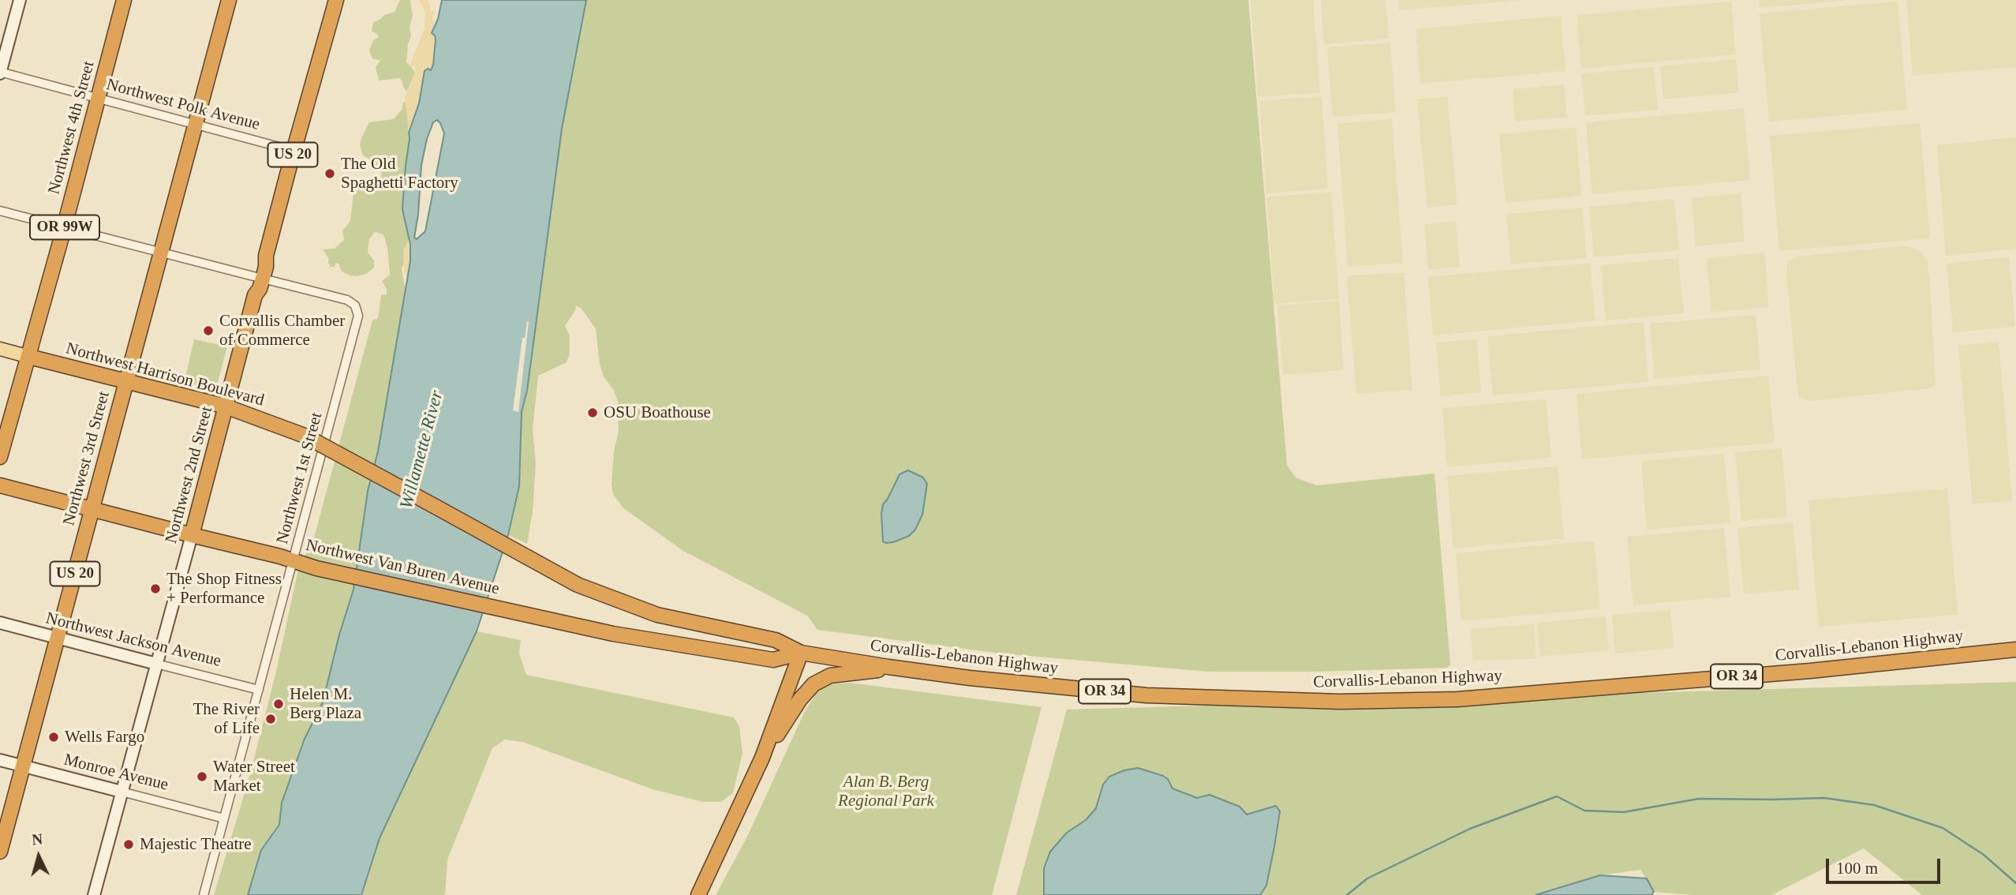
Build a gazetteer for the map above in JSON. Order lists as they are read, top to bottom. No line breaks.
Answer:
{"streets":{"highway":["Northwest 4th Street","US 20","OR 99W","Northwest Harrison Boulevard","Northwest 3rd Street","Northwest 2nd Street","Northwest Van Buren Avenue","Corvallis-Lebanon Highway","OR 34"],"street":["Northwest Polk Avenue","Northwest 1st Street","Northwest Jackson Avenue","Monroe Avenue"]},"crossings":[["Northwest Polk Avenue","Northwest 4th Street"],["Northwest Polk Avenue","Northwest 3rd Street"],["Northwest Polk Avenue","Northwest 2nd Street"],["Northwest 4th Street","Northwest Harrison Boulevard"],["US 20","Northwest 3rd Street"],["US 20","Monroe Avenue"],["Northwest Harrison Boulevard","Northwest 3rd Street"],["Northwest Harrison Boulevard","Northwest 2nd Street"],["Northwest Harrison Boulevard","Northwest Van Buren Avenue"],["Northwest Harrison Boulevard","Corvallis-Lebanon Highway"],["Northwest Harrison Boulevard","OR 34"],["Northwest 3rd Street","Northwest Van Buren Avenue"],["Northwest 3rd Street","Northwest Jackson Avenue"],["Northwest 3rd Street","Monroe Avenue"],["Northwest 2nd Street","Northwest 1st Street"],["Northwest 2nd Street","Northwest Van Buren Avenue"],["Northwest 2nd Street","Northwest Jackson Avenue"],["Northwest 2nd Street","Monroe Avenue"],["Northwest 1st Street","Northwest Van Buren Avenue"],["Northwest 1st Street","Northwest Jackson Avenue"],["Northwest 1st Street","Monroe Avenue"],["Northwest Van Buren Avenue","Corvallis-Lebanon Highway"],["Northwest Van Buren Avenue","OR 34"],["Corvallis-Lebanon Highway","OR 34"]],"water":["Willamette River"],"parks":["Alan B. Berg Regional Park"],"places":["The Old Spaghetti Factory","Corvallis Chamber of Commerce","OSU Boathouse","The Shop Fitness + Performance","Helen M. Berg Plaza","The River of Life","Wells Fargo","Water Street Market","Majestic Theatre"],"scale_bar":"100 m","north":"top"}
